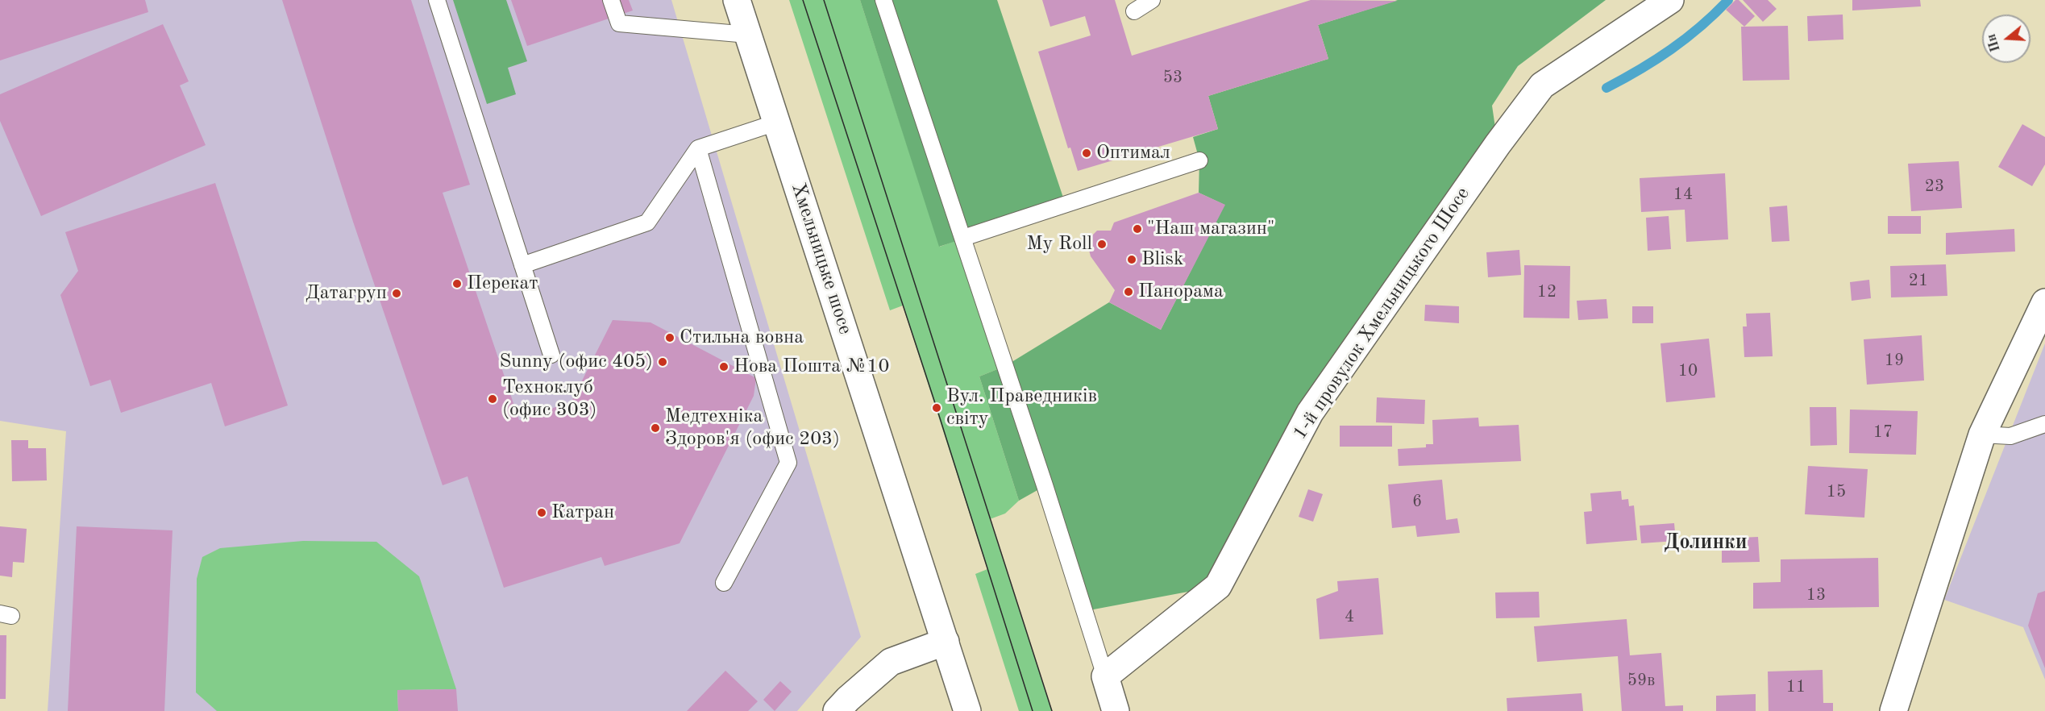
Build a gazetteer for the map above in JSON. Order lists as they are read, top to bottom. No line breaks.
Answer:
{"streets":{"street":["Хмельницьке шосе","1-й провулок Хмельницького Шосе"]},"districts":["Долинки"],"places":["Оптимал","\"Наш магазин\"","My Roll","Blisk","Перекат","Панорама","Датагруп","Стильна вовна","Sunny (офис 405)","Нова Пошта №10","Техноклуб (офис 303)","Вул. Праведників світу","Медтехніка Здоров'я (офис 203)","Катран"],"house_numbers":["53","23","14","21","12","19","10","17","15","6","13","4","59в","11"],"north":"left"}
